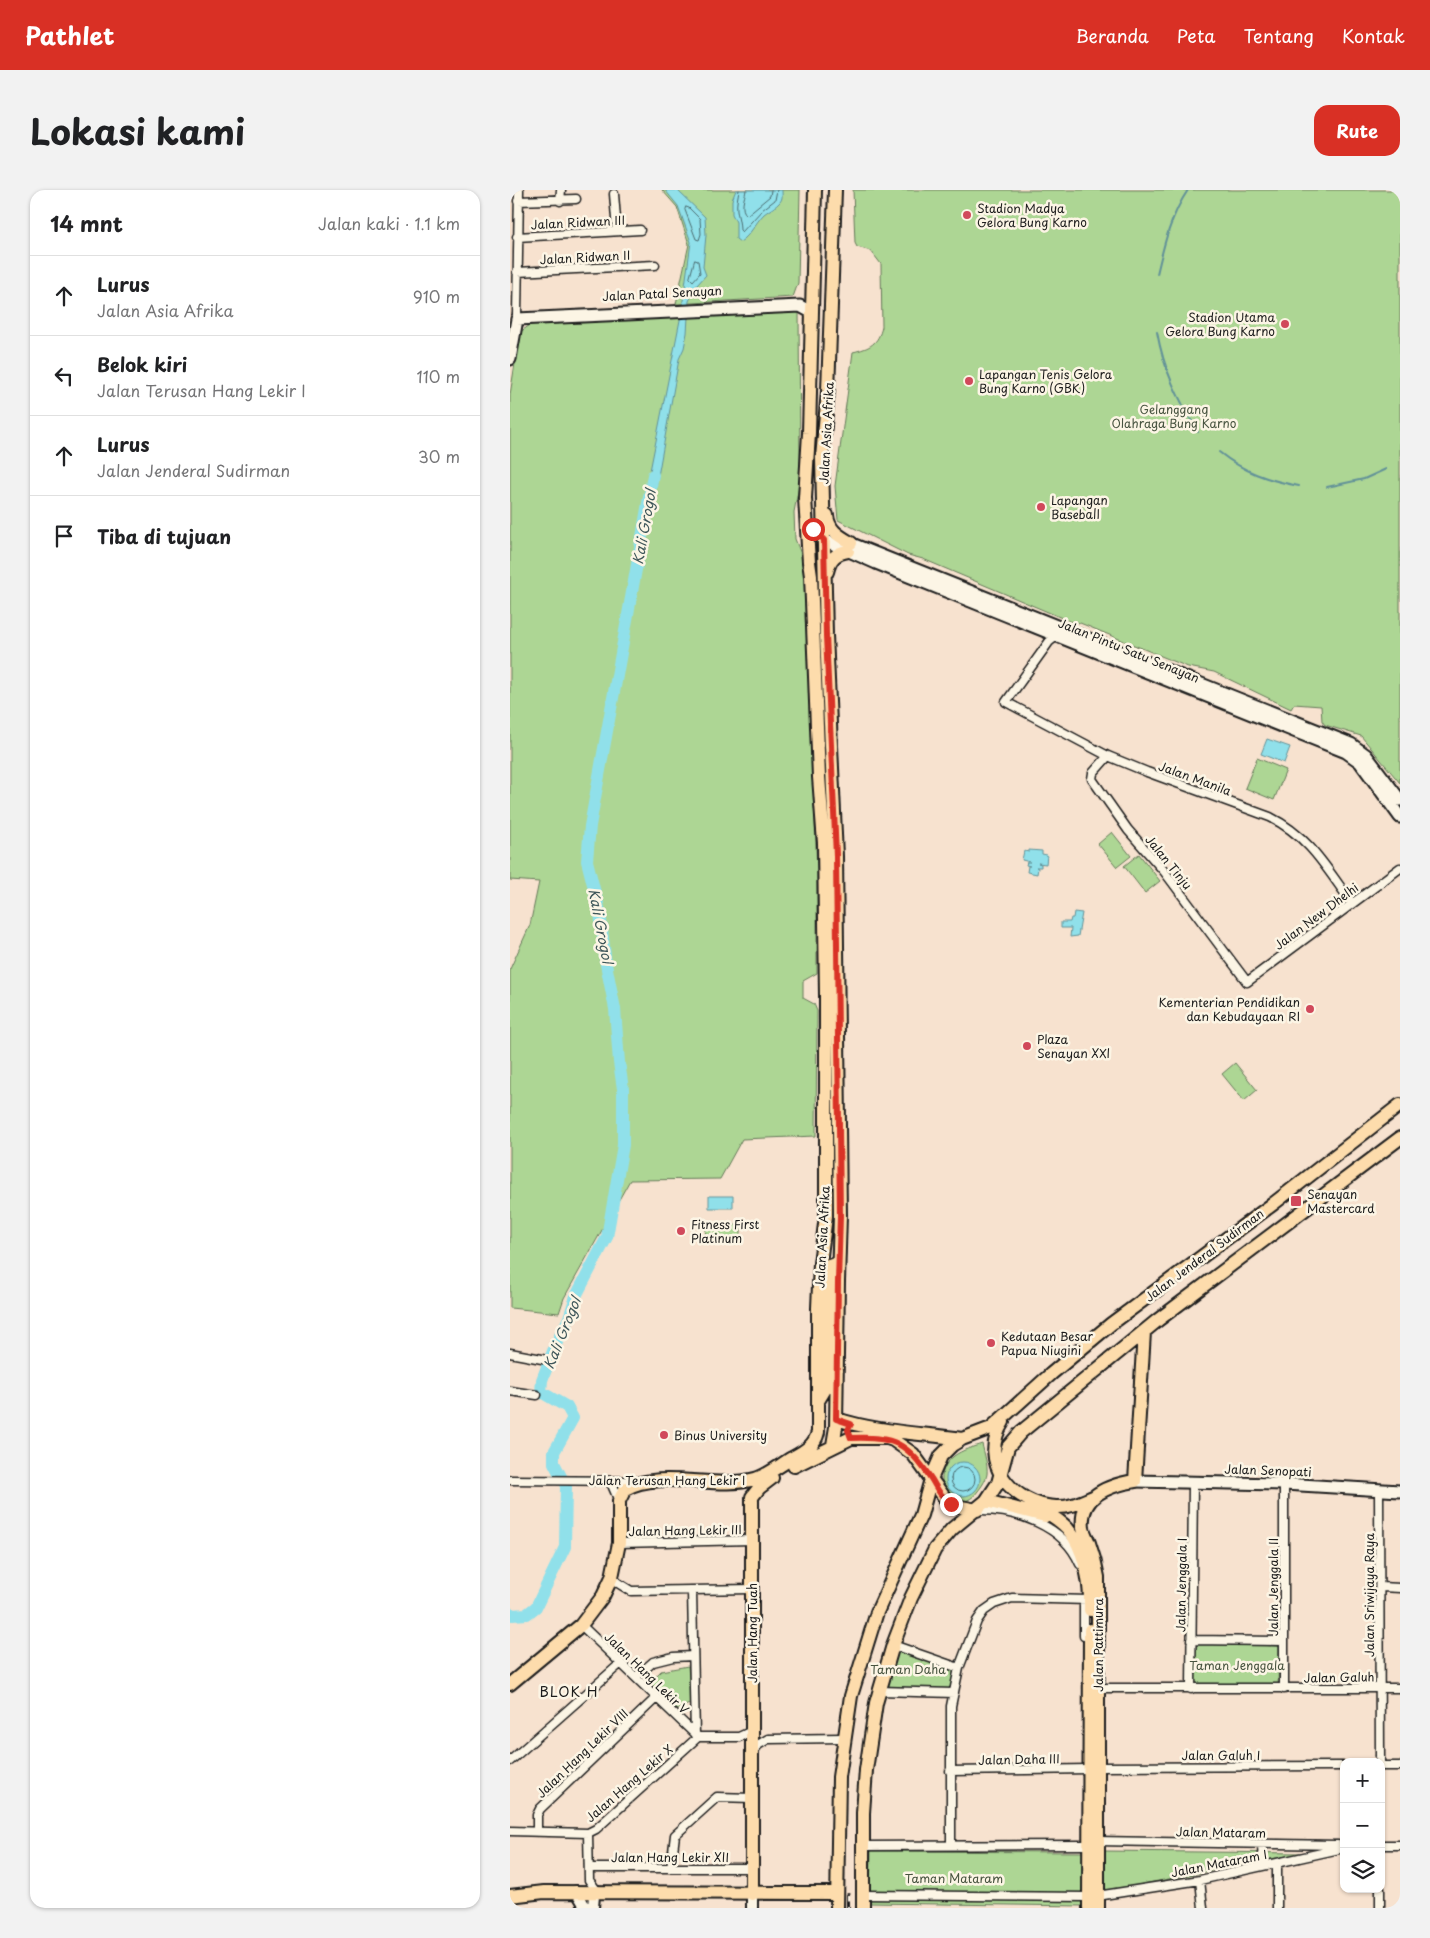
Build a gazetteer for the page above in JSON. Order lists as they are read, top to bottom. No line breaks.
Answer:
{"streets":{"main road":["Jalan Patal Senayan","Jalan Asia Afrika","Jalan Pintu Satu Senayan","Jalan Jenderal Sudirman","Jalan Senopati","Jalan Terusan Hang Lekir I","Jalan Hang Tuah","Jalan Pattimura"],"street":["Jalan Ridwan III","Jalan Ridwan II","Jalan Manila","Jalan Tinju","Jalan New Dhelhi","Jalan Hang Lekir III","Jalan Jenggala I","Jalan Jenggala II","Jalan Sriwijaya Raya","Jalan Hang Lekir V","Jalan Galuh","Jalan Hang Lekir VIII","Jalan Galuh I","Jalan Daha III","Jalan Hang Lekir X","Jalan Mataram","Jalan Hang Lekir XII","Jalan Mataram I"]},"crossings":[["Jalan Patal Senayan","Jalan Asia Afrika"],["Jalan Asia Afrika","Jalan Pintu Satu Senayan"],["Jalan Asia Afrika","Jalan Terusan Hang Lekir I"],["Jalan Pintu Satu Senayan","Jalan Manila"],["Jalan Manila","Jalan Tinju"],["Jalan Manila","Jalan New Dhelhi"],["Jalan Tinju","Jalan New Dhelhi"],["Jalan Jenderal Sudirman","Jalan Pattimura"],["Jalan Senopati","Jalan Jenggala I"],["Jalan Senopati","Jalan Jenggala II"],["Jalan Senopati","Jalan Sriwijaya Raya"],["Jalan Hang Lekir III","Jalan Hang Tuah"],["Jalan Jenggala I","Jalan Galuh"],["Jalan Jenggala II","Jalan Galuh"],["Jalan Sriwijaya Raya","Jalan Galuh"],["Jalan Hang Tuah","Jalan Hang Lekir XII"],["Jalan Pattimura","Jalan Galuh"],["Jalan Pattimura","Jalan Galuh I"],["Jalan Pattimura","Jalan Daha III"],["Jalan Pattimura","Jalan Mataram"],["Jalan Pattimura","Jalan Mataram I"],["Jalan Hang Lekir V","Jalan Hang Lekir VIII"],["Jalan Hang Lekir V","Jalan Hang Lekir X"],["Jalan Galuh I","Jalan Daha III"],["Jalan Hang Lekir X","Jalan Hang Lekir XII"]],"districts":["BLOK H"],"water":["Kali Grogol"],"parks":["Gelanggang Olahraga Bung Karno","Taman Jenggala","Taman Daha","Taman Mataram"],"places":{"other":["Stadion Madya Gelora Bung Karno","Stadion Utama Gelora Bung Karno","Lapangan Tenis Gelora Bung Karno (GBK)","Lapangan Baseball","Kementerian Pendidikan dan Kebudayaan RI","Plaza Senayan XXI","Fitness First Platinum","Kedutaan Besar Papua Niugini","Binus University"],"transit":["Senayan Mastercard"]},"page":{"header":"Pathlet","nav":["Beranda","Peta","Tentang","Kontak"],"title":"Lokasi kami","buttons":"Rute","heading":["14 mnt","Jalan kaki · 1.1 km"],"list":[["Lurus","Jalan Asia Afrika","910 m"],["Belok kiri","Jalan Terusan Hang Lekir I","110 m"],["Lurus","Jalan Jenderal Sudirman","30 m"],"Tiba di tujuan"],"map_buttons":["+","−"]}}
